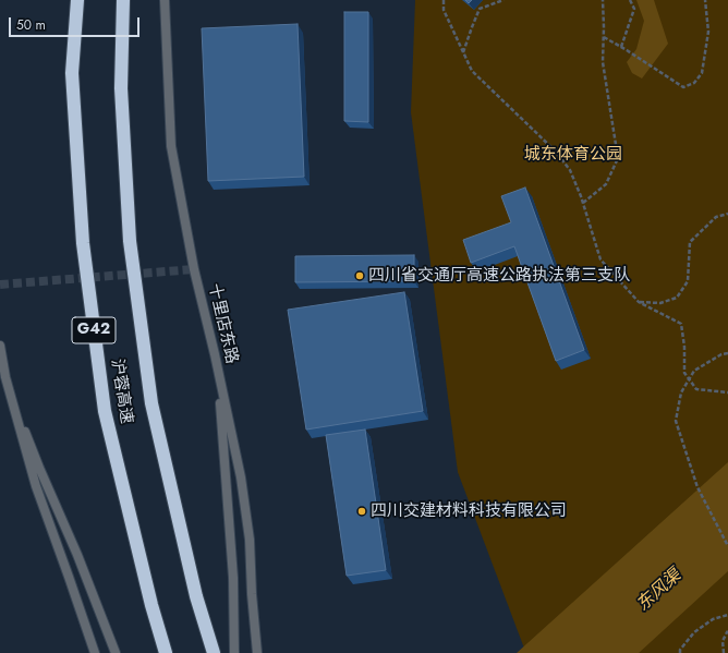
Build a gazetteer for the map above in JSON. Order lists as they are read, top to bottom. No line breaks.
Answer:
{"streets":{"highway":["G42","沪蓉高速"],"street":["十里店东路"]},"water":["东风渠"],"parks":["城东体育公园"],"places":["四川省交通厅高速公路执法第三支队","四川交建材料科技有限公司"],"scale_bar":"50 m"}
